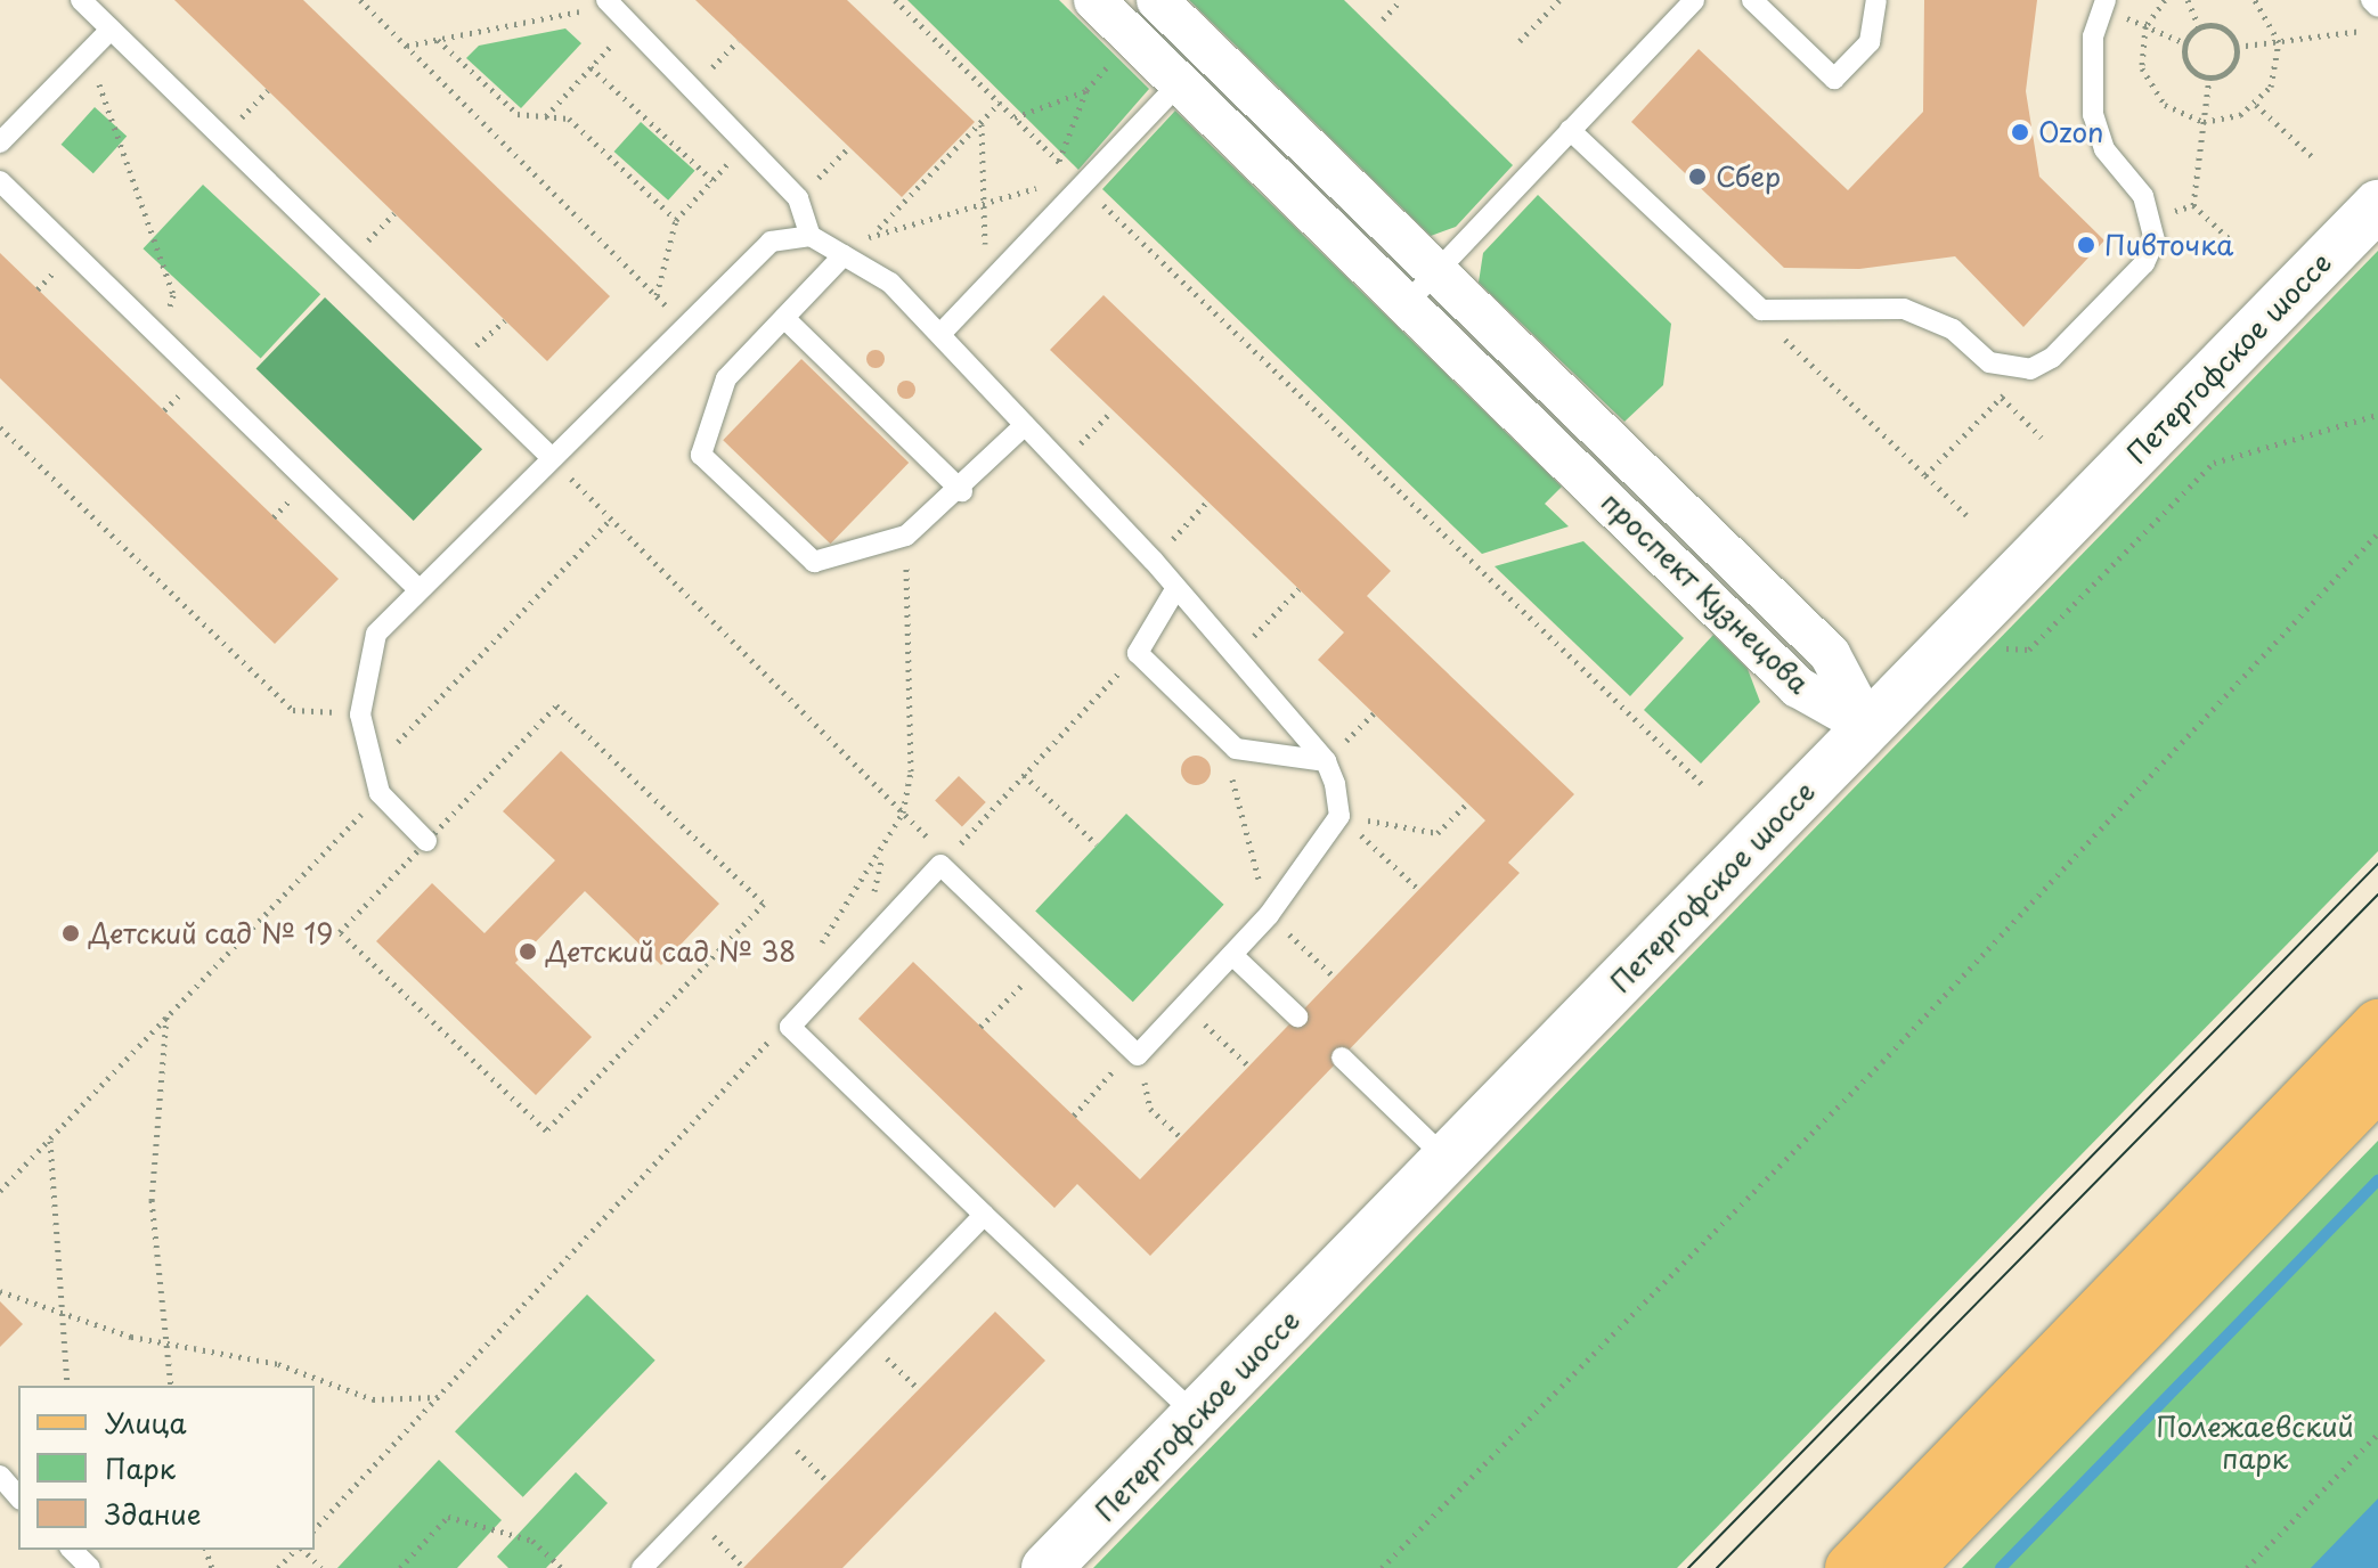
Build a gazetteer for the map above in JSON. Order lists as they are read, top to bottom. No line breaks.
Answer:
{"streets":{"street":["Петергофское шоссе","проспект Кузнецова"]},"crossings":[["Петергофское шоссе","проспект Кузнецова"]],"parks":["Полежаевский парк"],"places":["Ozon","Сбер","Пивточка","Детский сад № 19","Детский сад № 38"],"legend":["Улица","Парк","Здание"]}
